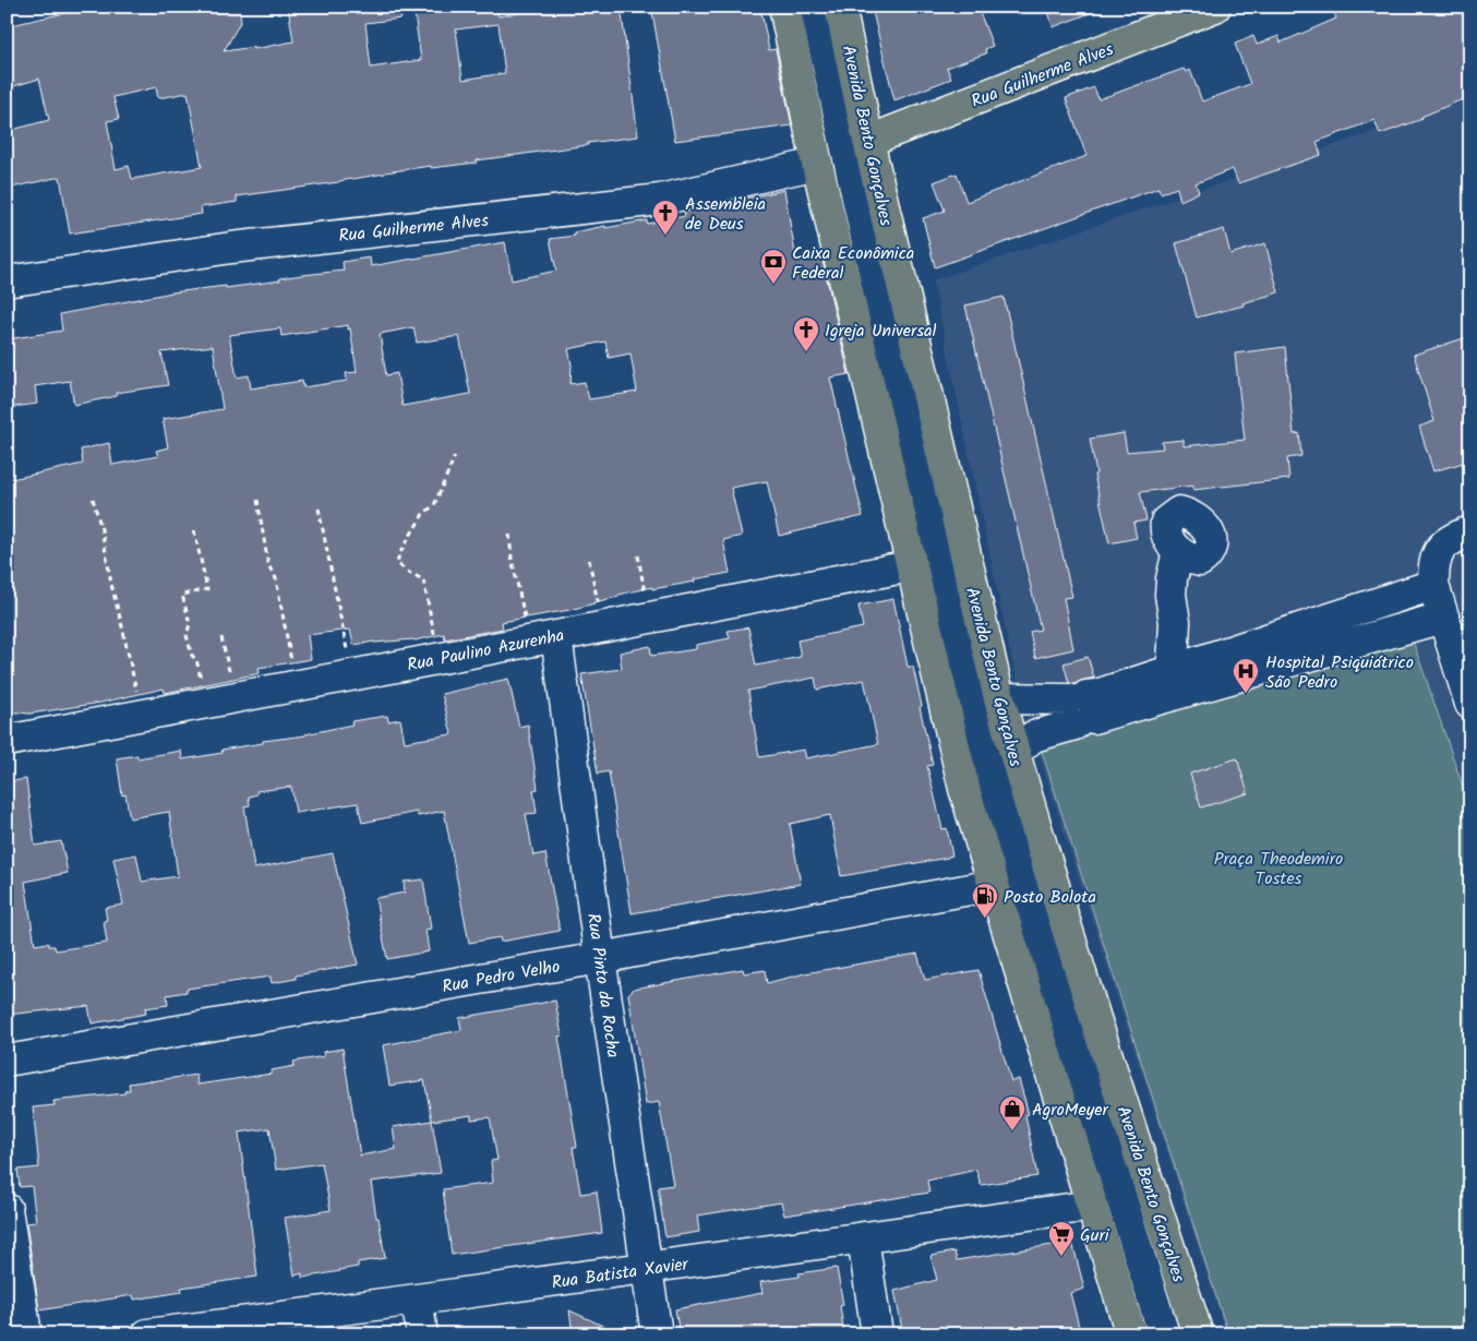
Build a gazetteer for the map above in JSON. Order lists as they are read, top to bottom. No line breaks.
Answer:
{"streets":{"main road":["Rua Guilherme Alves","Avenida Bento Gonçalves"],"street":["Rua Paulino Azurenha","Rua Pedro Velho","Rua Pinto da Rocha","Rua Batista Xavier"]},"crossings":[["Rua Guilherme Alves","Avenida Bento Gonçalves"],["Avenida Bento Gonçalves","Rua Paulino Azurenha"],["Avenida Bento Gonçalves","Rua Pedro Velho"],["Avenida Bento Gonçalves","Rua Batista Xavier"],["Rua Paulino Azurenha","Rua Pinto da Rocha"],["Rua Pedro Velho","Rua Pinto da Rocha"],["Rua Pinto da Rocha","Rua Batista Xavier"]],"parks":["Praça Theodemiro Tostes"],"places":{"church":["Assembleia de Deus","Igreja Universal"],"bank":["Caixa Econômica Federal"],"hospital":["Hospital Psiquiátrico São Pedro"],"fuel station":["Posto Bolota"],"shop":["AgroMeyer"],"supermarket":["Guri"]}}
